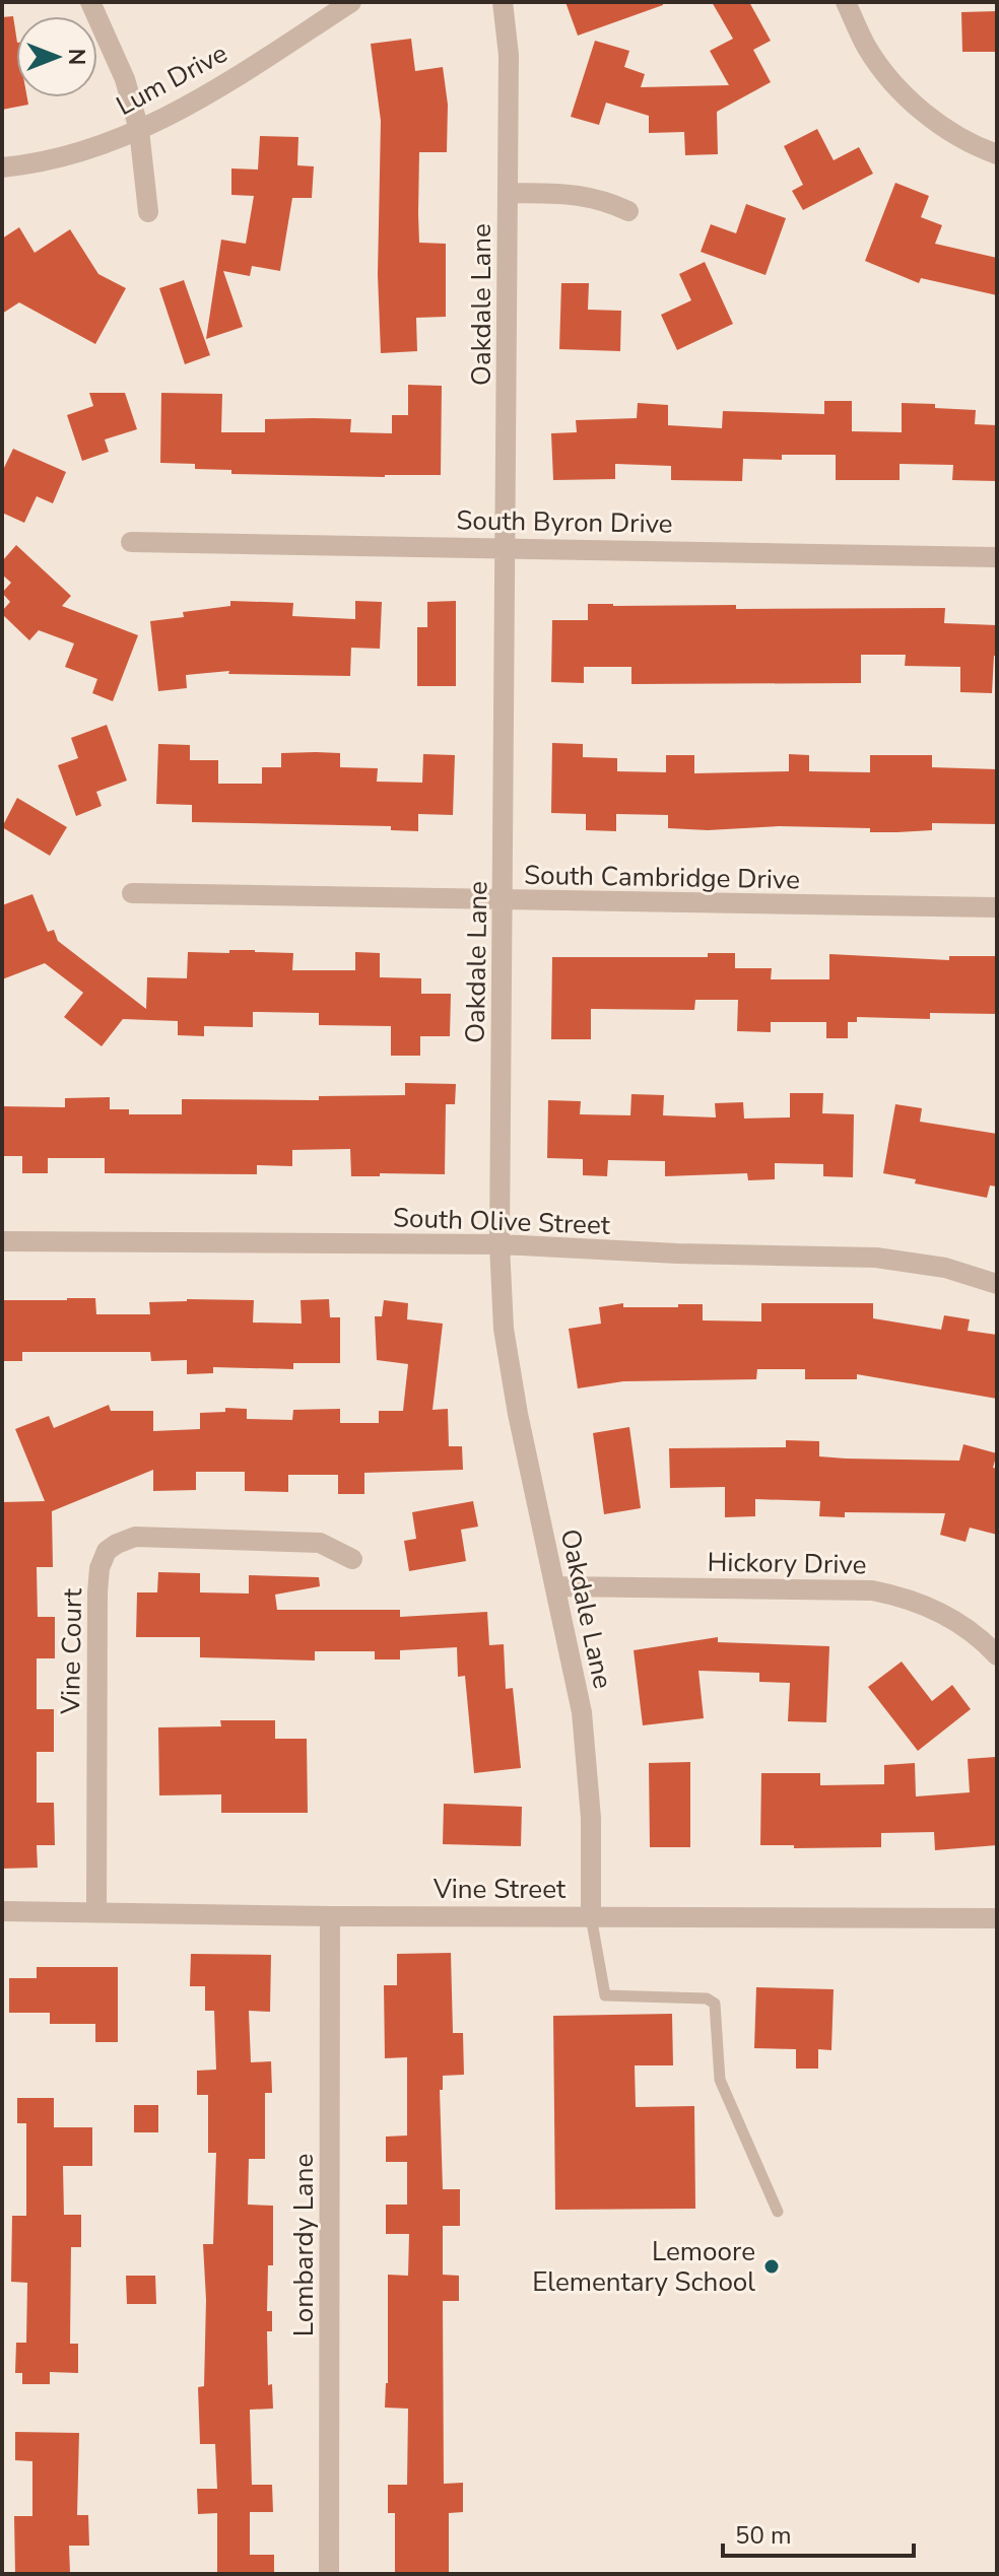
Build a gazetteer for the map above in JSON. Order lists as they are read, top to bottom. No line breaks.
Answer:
{"streets":{"street":["Lum Drive","Oakdale Lane","South Byron Drive","South Cambridge Drive","South Olive Street","Hickory Drive","Vine Court","Vine Street","Lombardy Lane"]},"crossings":[["Oakdale Lane","South Byron Drive"],["Oakdale Lane","South Cambridge Drive"],["Oakdale Lane","South Olive Street"],["Oakdale Lane","Hickory Drive"],["Oakdale Lane","Vine Street"],["Vine Court","Vine Street"],["Vine Street","Lombardy Lane"]],"places":["Lemoore Elementary School"],"scale_bar":"50 m","north":"right"}
